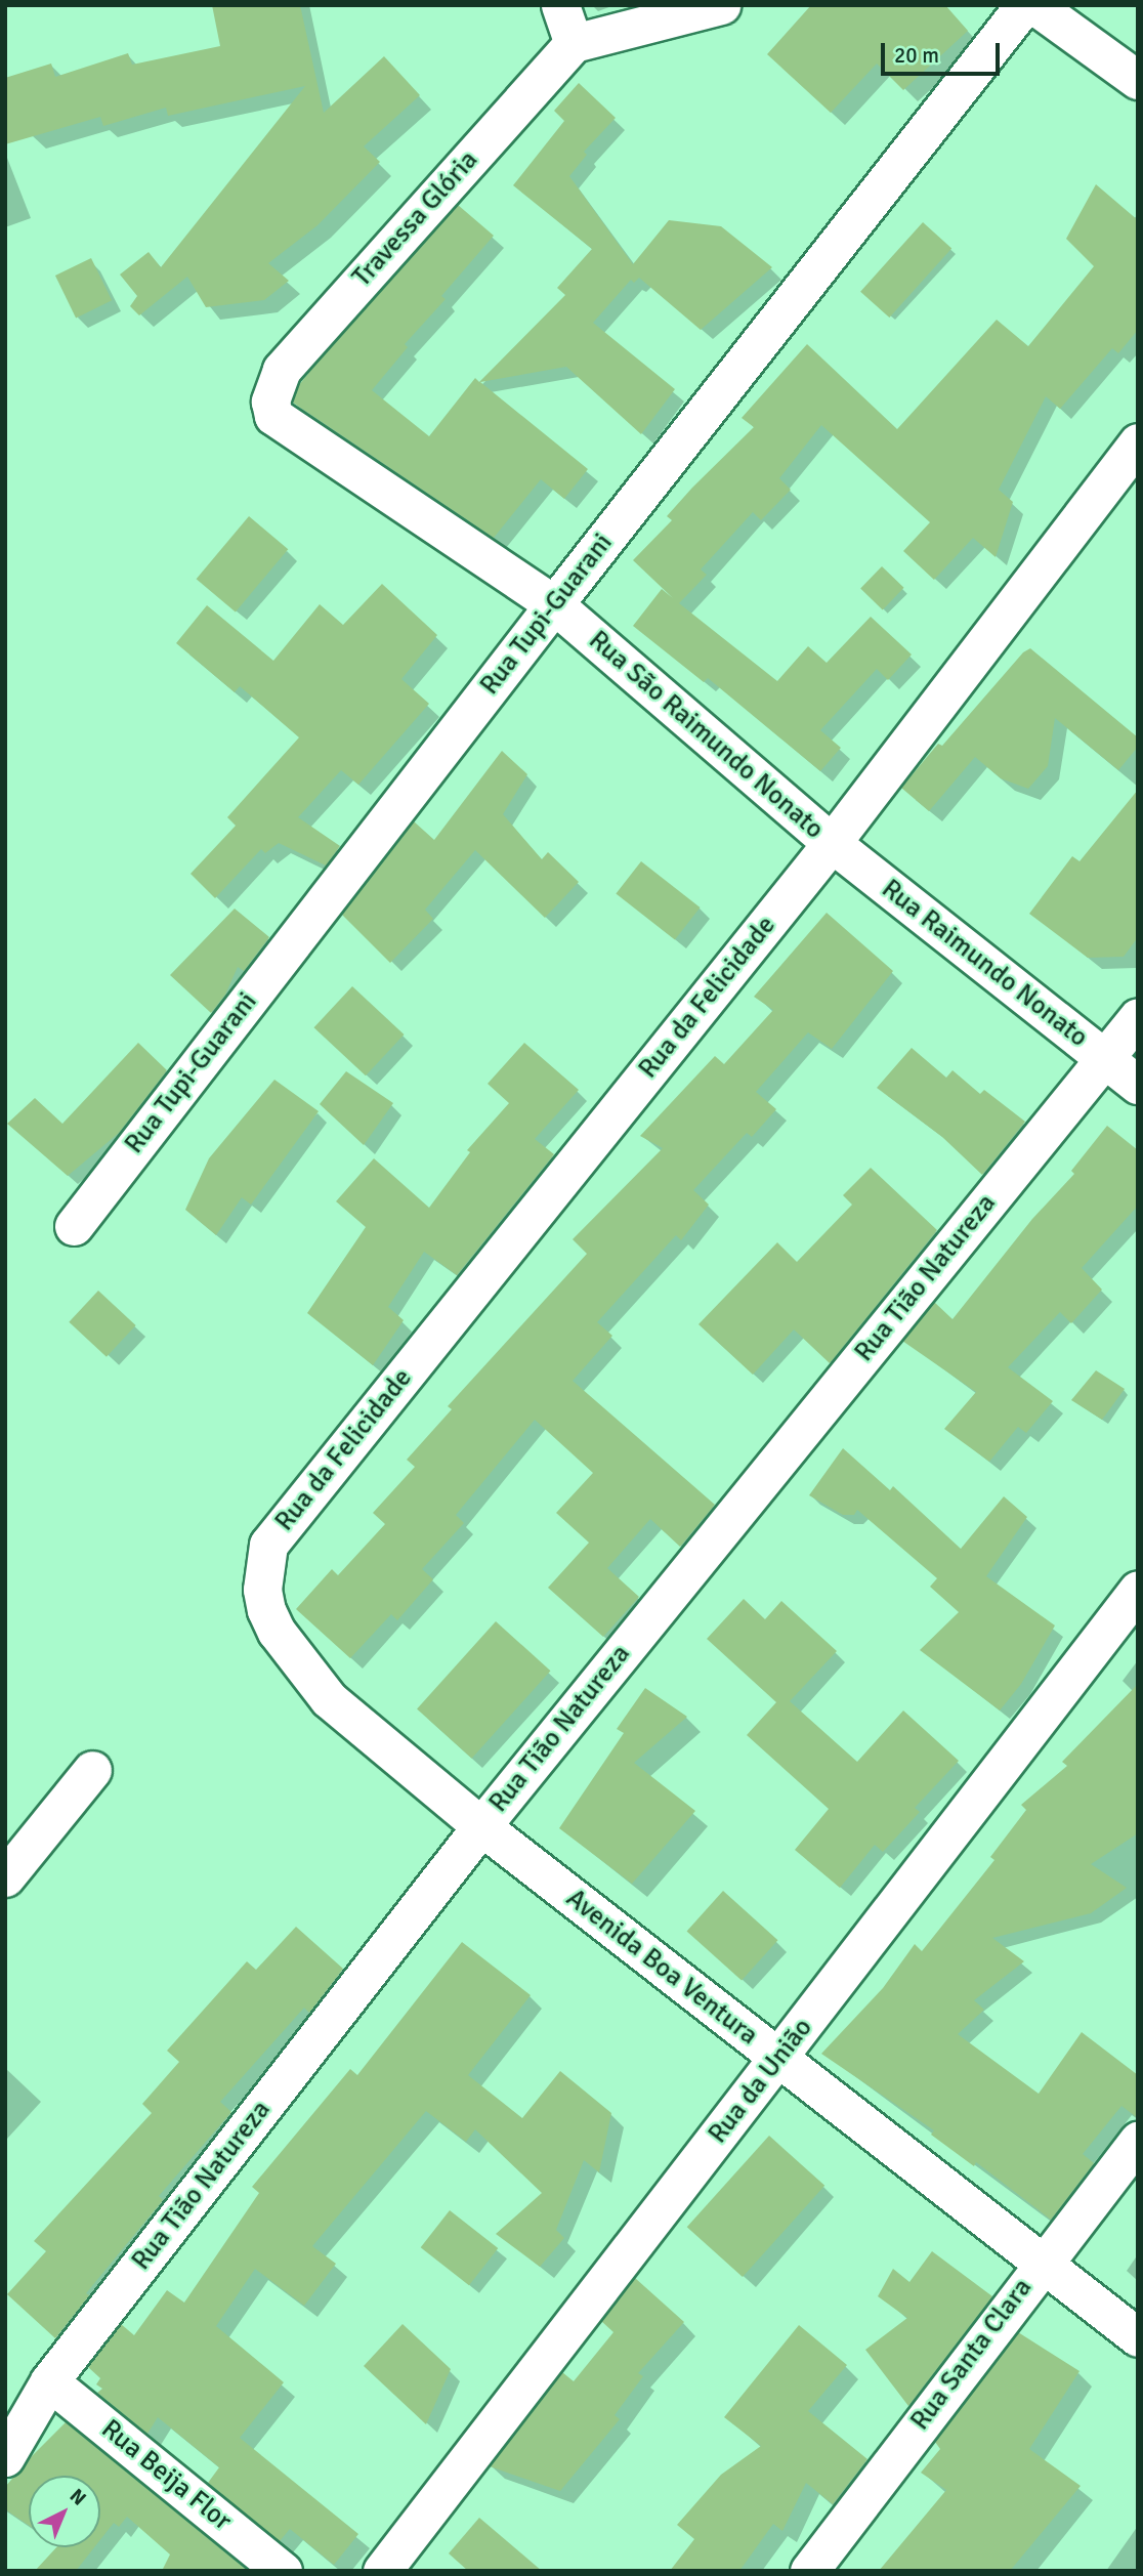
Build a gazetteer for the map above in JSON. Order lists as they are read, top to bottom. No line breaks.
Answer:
{"streets":{"street":["Travessa Glória","Rua Tupi-Guarani","Rua São Raimundo Nonato","Rua Raimundo Nonato","Rua da Felicidade","Rua Tião Natureza","Avenida Boa Ventura","Rua da União","Rua Santa Clara","Rua Beija Flor"]},"crossings":[["Travessa Glória","Rua São Raimundo Nonato"],["Rua Tupi-Guarani","Rua São Raimundo Nonato"],["Rua São Raimundo Nonato","Rua Raimundo Nonato"],["Rua São Raimundo Nonato","Rua da Felicidade"],["Rua Raimundo Nonato","Rua da Felicidade"],["Rua Raimundo Nonato","Rua Tião Natureza"],["Rua da Felicidade","Avenida Boa Ventura"],["Rua Tião Natureza","Avenida Boa Ventura"],["Rua Tião Natureza","Rua Beija Flor"],["Avenida Boa Ventura","Rua da União"],["Avenida Boa Ventura","Rua Santa Clara"]],"scale_bar":"20 m","north":"top right"}
